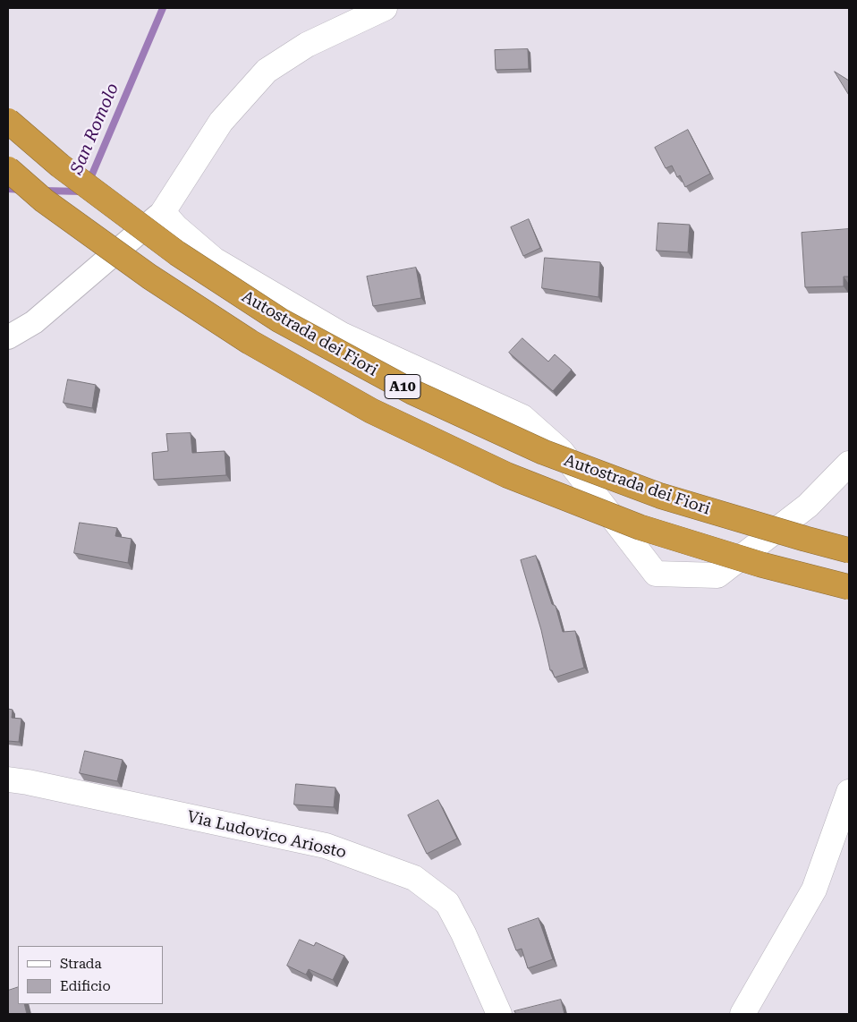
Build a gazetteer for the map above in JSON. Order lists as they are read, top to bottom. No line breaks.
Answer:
{"streets":{"highway":["Autostrada dei Fiori","A10"],"street":["Via Ludovico Ariosto"]},"water":["San Romolo"],"legend":["Strada","Edificio"]}
